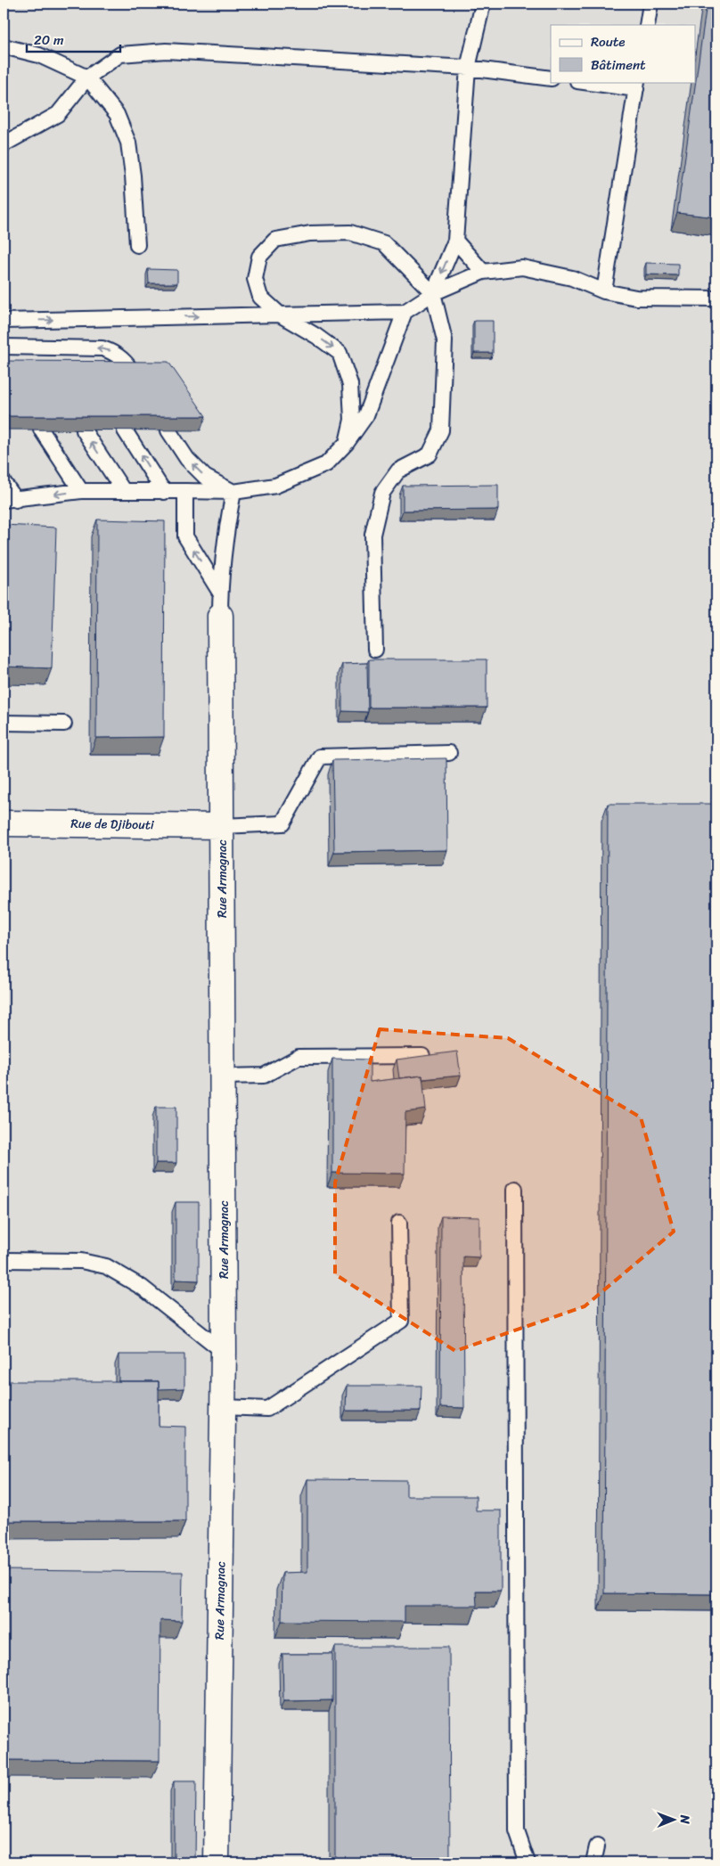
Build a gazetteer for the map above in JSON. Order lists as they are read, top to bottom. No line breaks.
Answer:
{"streets":{"street":["Rue de Djibouti","Rue Armagnac"]},"crossings":[["Rue de Djibouti","Rue Armagnac"]],"legend":["Route","Bâtiment"],"scale_bar":"20 m","north":"right"}
